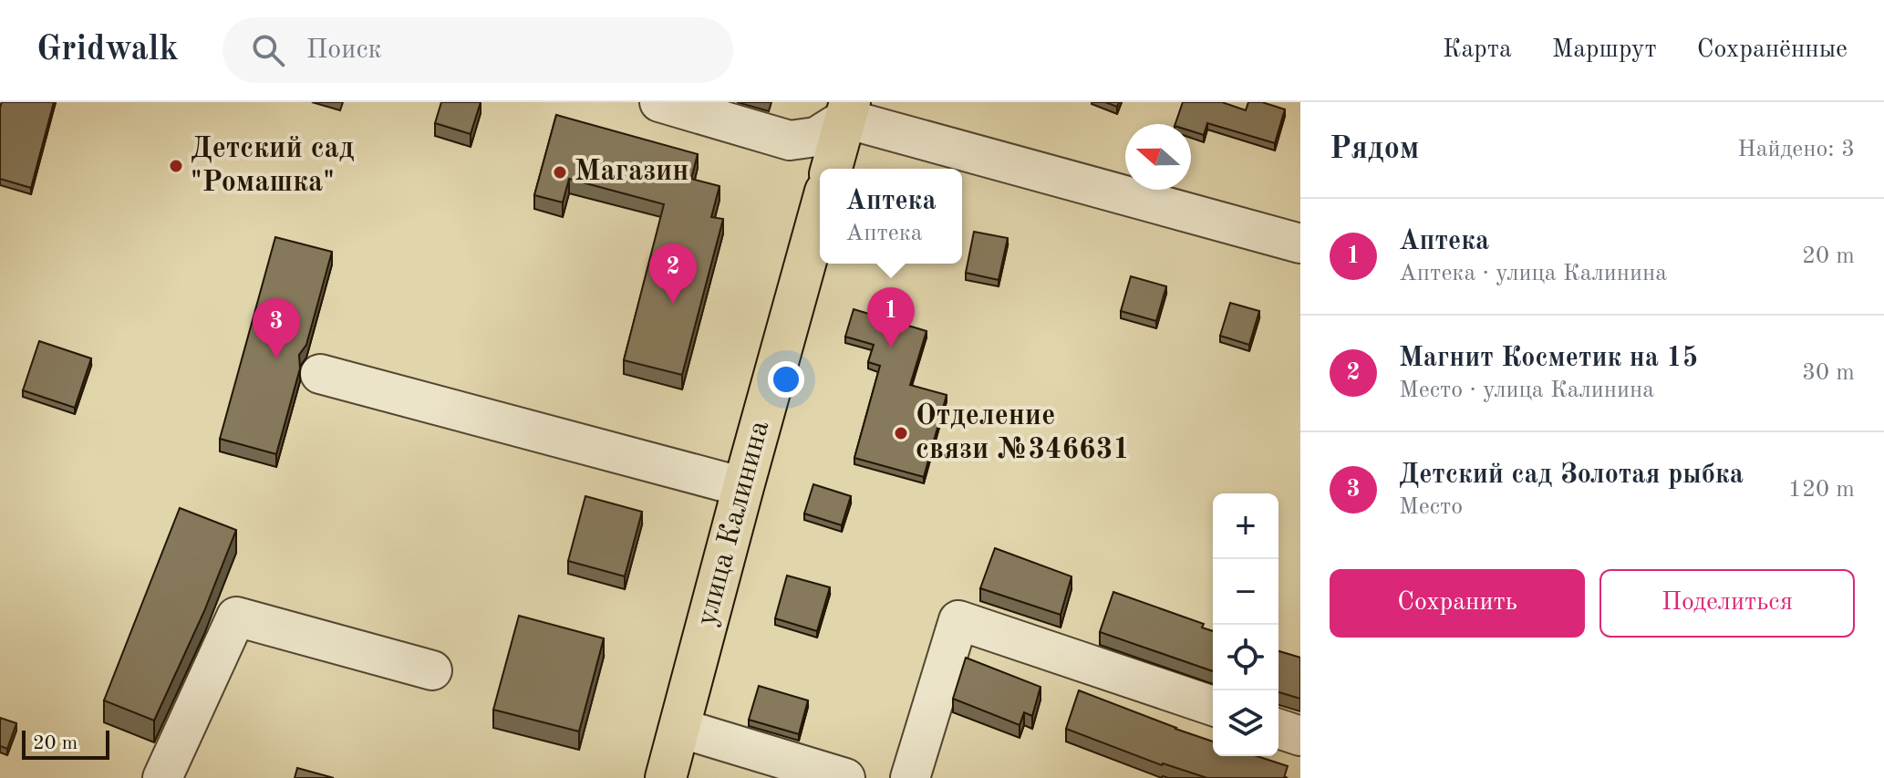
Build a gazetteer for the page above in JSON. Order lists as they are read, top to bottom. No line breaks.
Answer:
{"streets":{"main road":["улица Калинина"]},"places":["Детский сад \"Ромашка\"","Магазин","Отделение связи №346631"],"scale_bar":"20 m","north":"left","page":{"header":"Gridwalk","search":"Поиск","nav":["Карта","Маршрут","Сохранённые"],"heading":["Рядом","Найдено: 3"],"popup":["Аптека","Аптека"],"list":[{"mark":"1","name":"Аптека","note":"Аптека · улица Калинина","value":"20 m"},{"mark":"2","name":"Магнит Косметик на 15","note":"Место · улица Калинина","value":"30 m"},{"mark":"3","name":"Детский сад Золотая рыбка","note":"Место","value":"120 m"}],"pins":["2","1","3"],"map_buttons":["+","−"],"buttons":["Сохранить","Поделиться"],"scale":"20 m"}}
